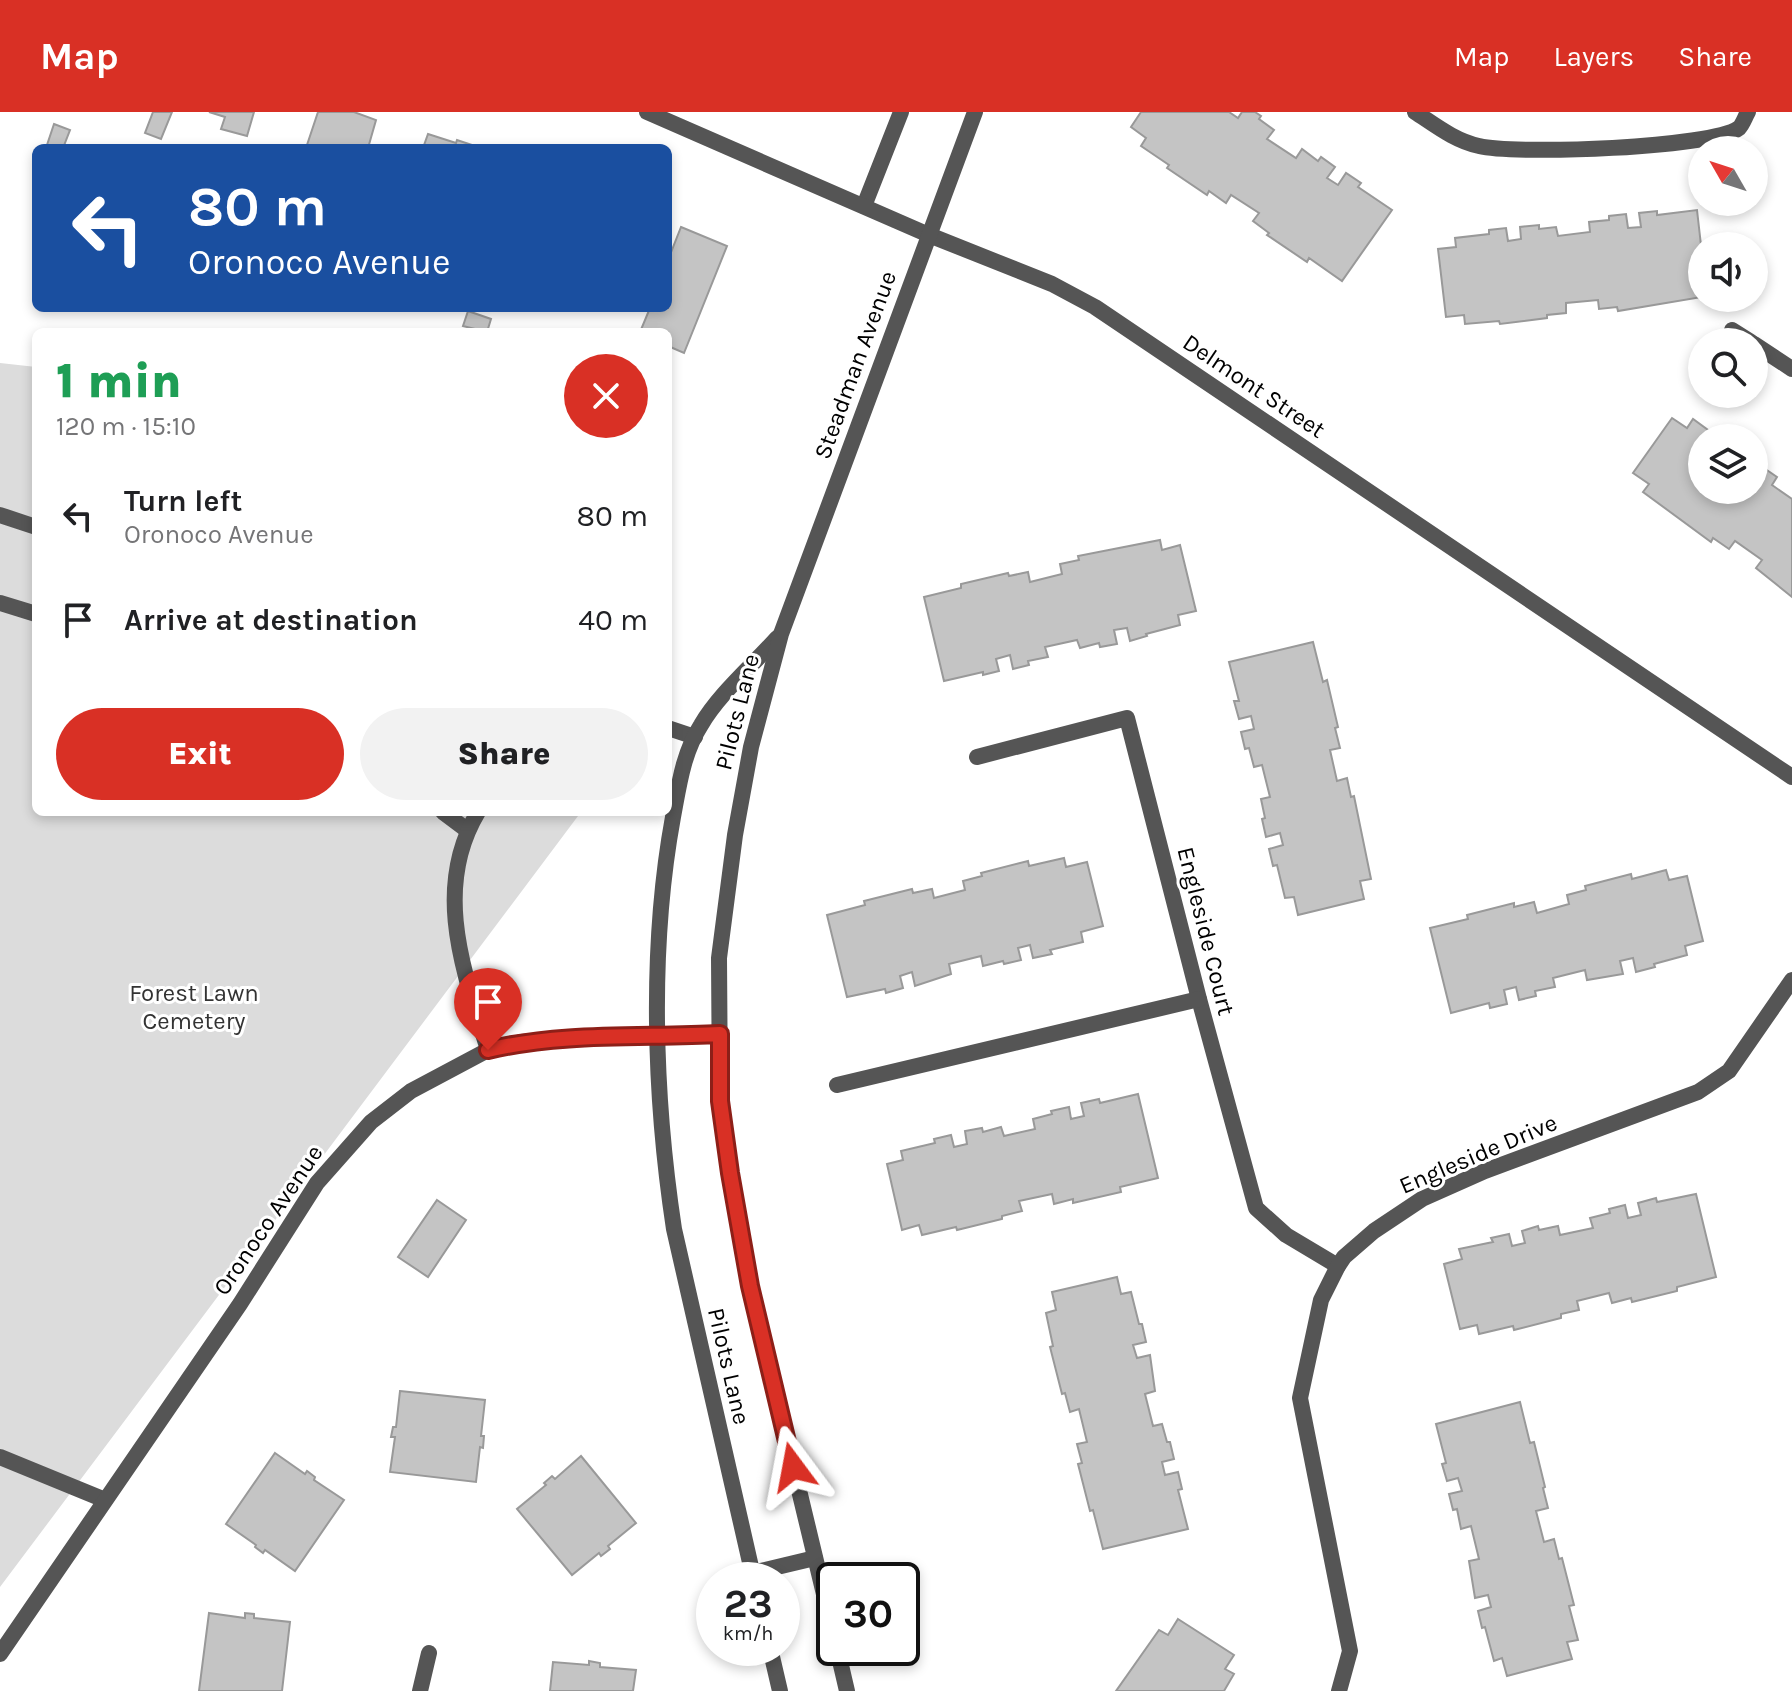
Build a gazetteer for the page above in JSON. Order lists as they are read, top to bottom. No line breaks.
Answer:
{"streets":{"street":["Steadman Avenue","Delmont Street","Pilots Lane","Engleside Court","Engleside Drive","Oronoco Avenue"]},"crossings":[["Steadman Avenue","Delmont Street"],["Steadman Avenue","Pilots Lane"],["Pilots Lane","Oronoco Avenue"],["Engleside Court","Engleside Drive"]],"parks":["Forest Lawn Cemetery"],"north":"top left","page":{"header":"Map","nav":["Map","Layers","Share"],"turn":["80 m","Oronoco Avenue"],"heading":["1 min","120 m · 15:10"],"list":[{"name":"Turn left","note":"Oronoco Avenue","value":"80 m"},{"name":"Arrive at destination","value":"40 m"}],"buttons":["Exit","Share"],"speed":"23 km/h","limit":"30"}}
